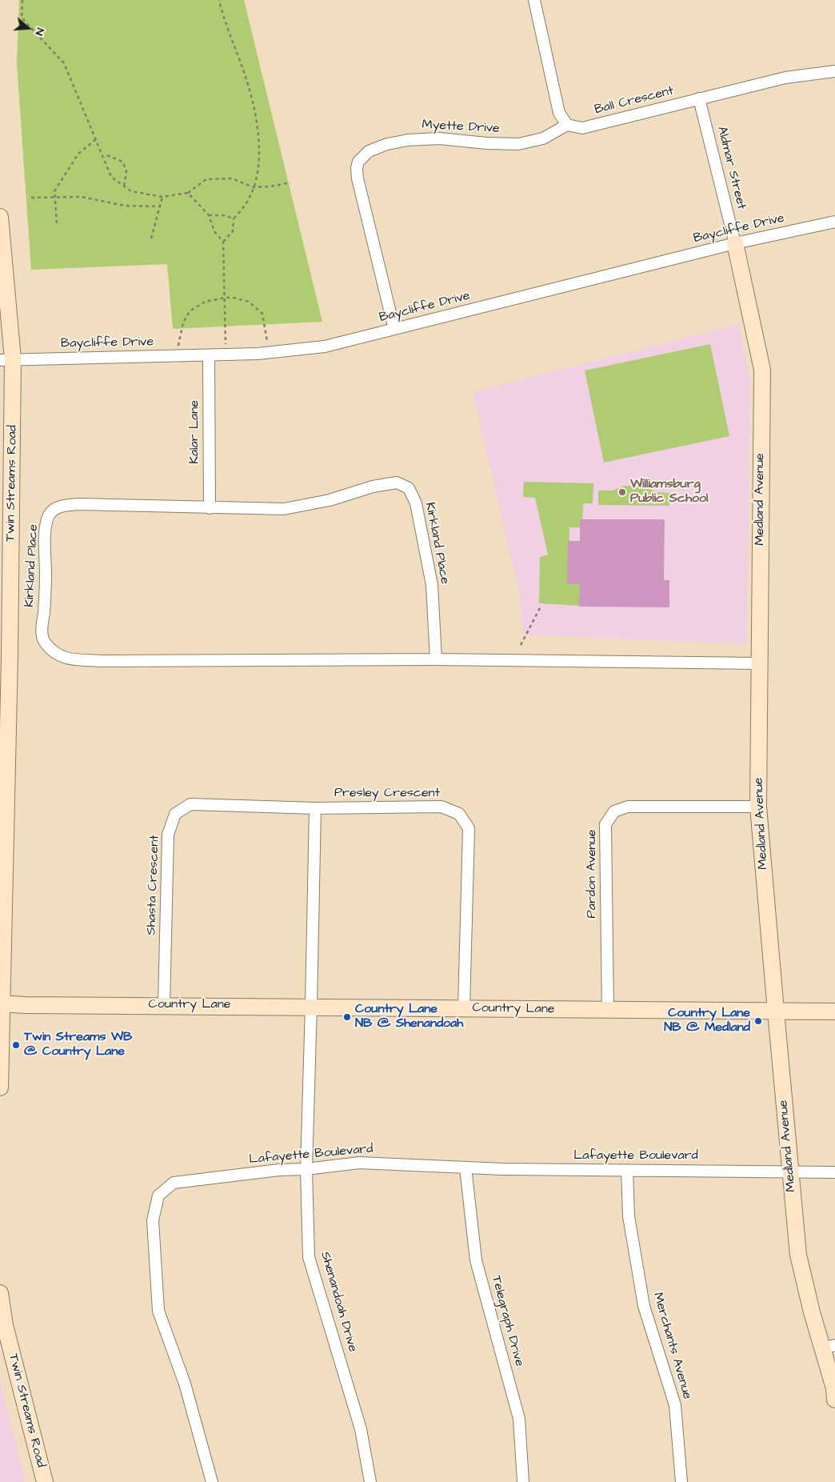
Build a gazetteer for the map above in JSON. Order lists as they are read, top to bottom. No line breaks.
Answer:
{"streets":{"street":["Ball Crescent","Myette Drive","Aldmar Street","Baycliffe Drive","Kalar Lane","Twin Streams Road","Medland Avenue","Kirkland Place","Presley Crescent","Pardon Avenue","Shasta Crescent","Country Lane","Lafayette Boulevard","Shenandoah Drive","Telegraph Drive","Merchants Avenue"]},"crossings":[["Ball Crescent","Myette Drive"],["Ball Crescent","Aldmar Street"],["Myette Drive","Baycliffe Drive"],["Aldmar Street","Baycliffe Drive"],["Aldmar Street","Medland Avenue"],["Baycliffe Drive","Kalar Lane"],["Baycliffe Drive","Twin Streams Road"],["Baycliffe Drive","Medland Avenue"],["Kalar Lane","Kirkland Place"],["Twin Streams Road","Country Lane"],["Medland Avenue","Kirkland Place"],["Medland Avenue","Pardon Avenue"],["Medland Avenue","Country Lane"],["Medland Avenue","Lafayette Boulevard"],["Presley Crescent","Shasta Crescent"],["Presley Crescent","Country Lane"],["Pardon Avenue","Country Lane"],["Shasta Crescent","Country Lane"],["Country Lane","Shenandoah Drive"],["Lafayette Boulevard","Shenandoah Drive"],["Lafayette Boulevard","Telegraph Drive"],["Lafayette Boulevard","Merchants Avenue"]],"places":["Williamsburg Public School","Country Lane NB @ Shenandoah","Country Lane NB @ Medland","Twin Streams WB @ Country Lane"],"north":"right"}
